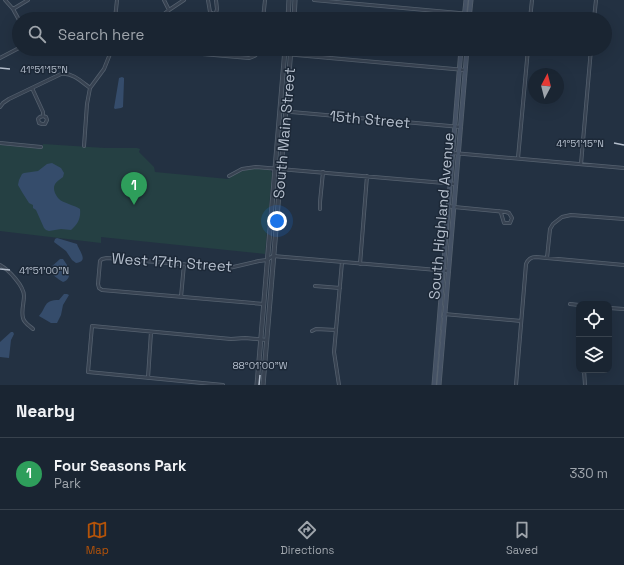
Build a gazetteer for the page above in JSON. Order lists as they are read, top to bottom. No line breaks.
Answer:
{"streets":{"main road":["South Highland Avenue"],"street":["15th Street","South Main Street","West 17th Street"]},"crossings":[["15th Street","South Main Street"],["15th Street","South Highland Avenue"],["South Main Street","West 17th Street"],["South Highland Avenue","West 17th Street"]],"north":"top","page":{"search":"Search here","pins":"1","heading":"Nearby","list":[{"mark":"1","name":"Four Seasons Park","note":"Park","value":"330 m"}],"nav":["Map","Directions","Saved"]},"coordinates":["41°51'15\"N","41°51'00\"N","88°01'00\"W"]}
